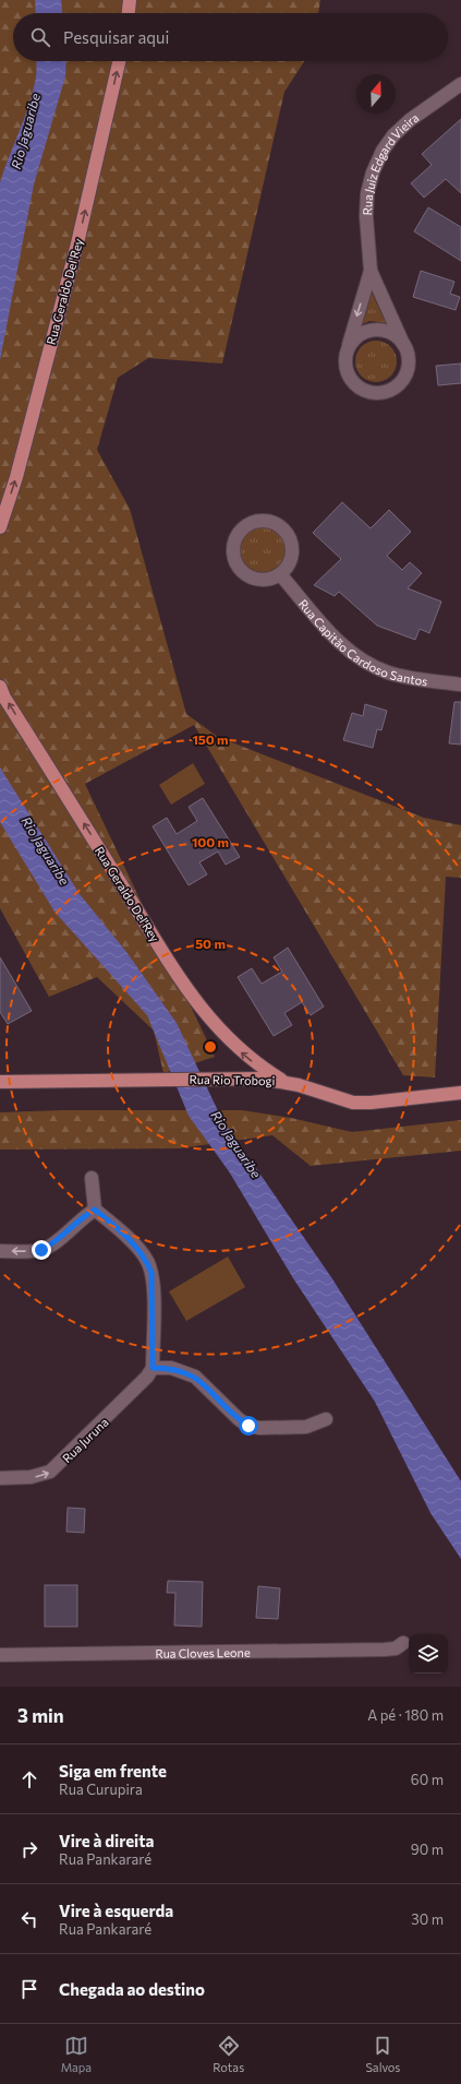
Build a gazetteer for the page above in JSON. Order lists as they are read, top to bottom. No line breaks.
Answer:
{"streets":{"main road":["Rua Geraldo Del'Rey","Rua Rio Trobogi"],"street":["Rua Juiz Edgard Vieira","Rua Capitão Cardoso Santos","Rua Juruna","Rua Cloves Leone"]},"crossings":[["Rua Geraldo Del'Rey","Rua Rio Trobogi"]],"one_way":["Rua Geraldo Del'Rey","Rua Juruna"],"water":["Rio Jaguaribe"],"north":"top","page":{"search":"Pesquisar aqui","heading":["3 min","A pé · 180 m"],"list":[["Siga em frente","Rua Curupira","60 m"],["Vire à direita","Rua Pankararé","90 m"],["Vire à esquerda","Rua Pankararé","30 m"],"Chegada ao destino"],"nav":["Mapa","Rotas","Salvos"]},"rings":["150 m","100 m","50 m"]}
